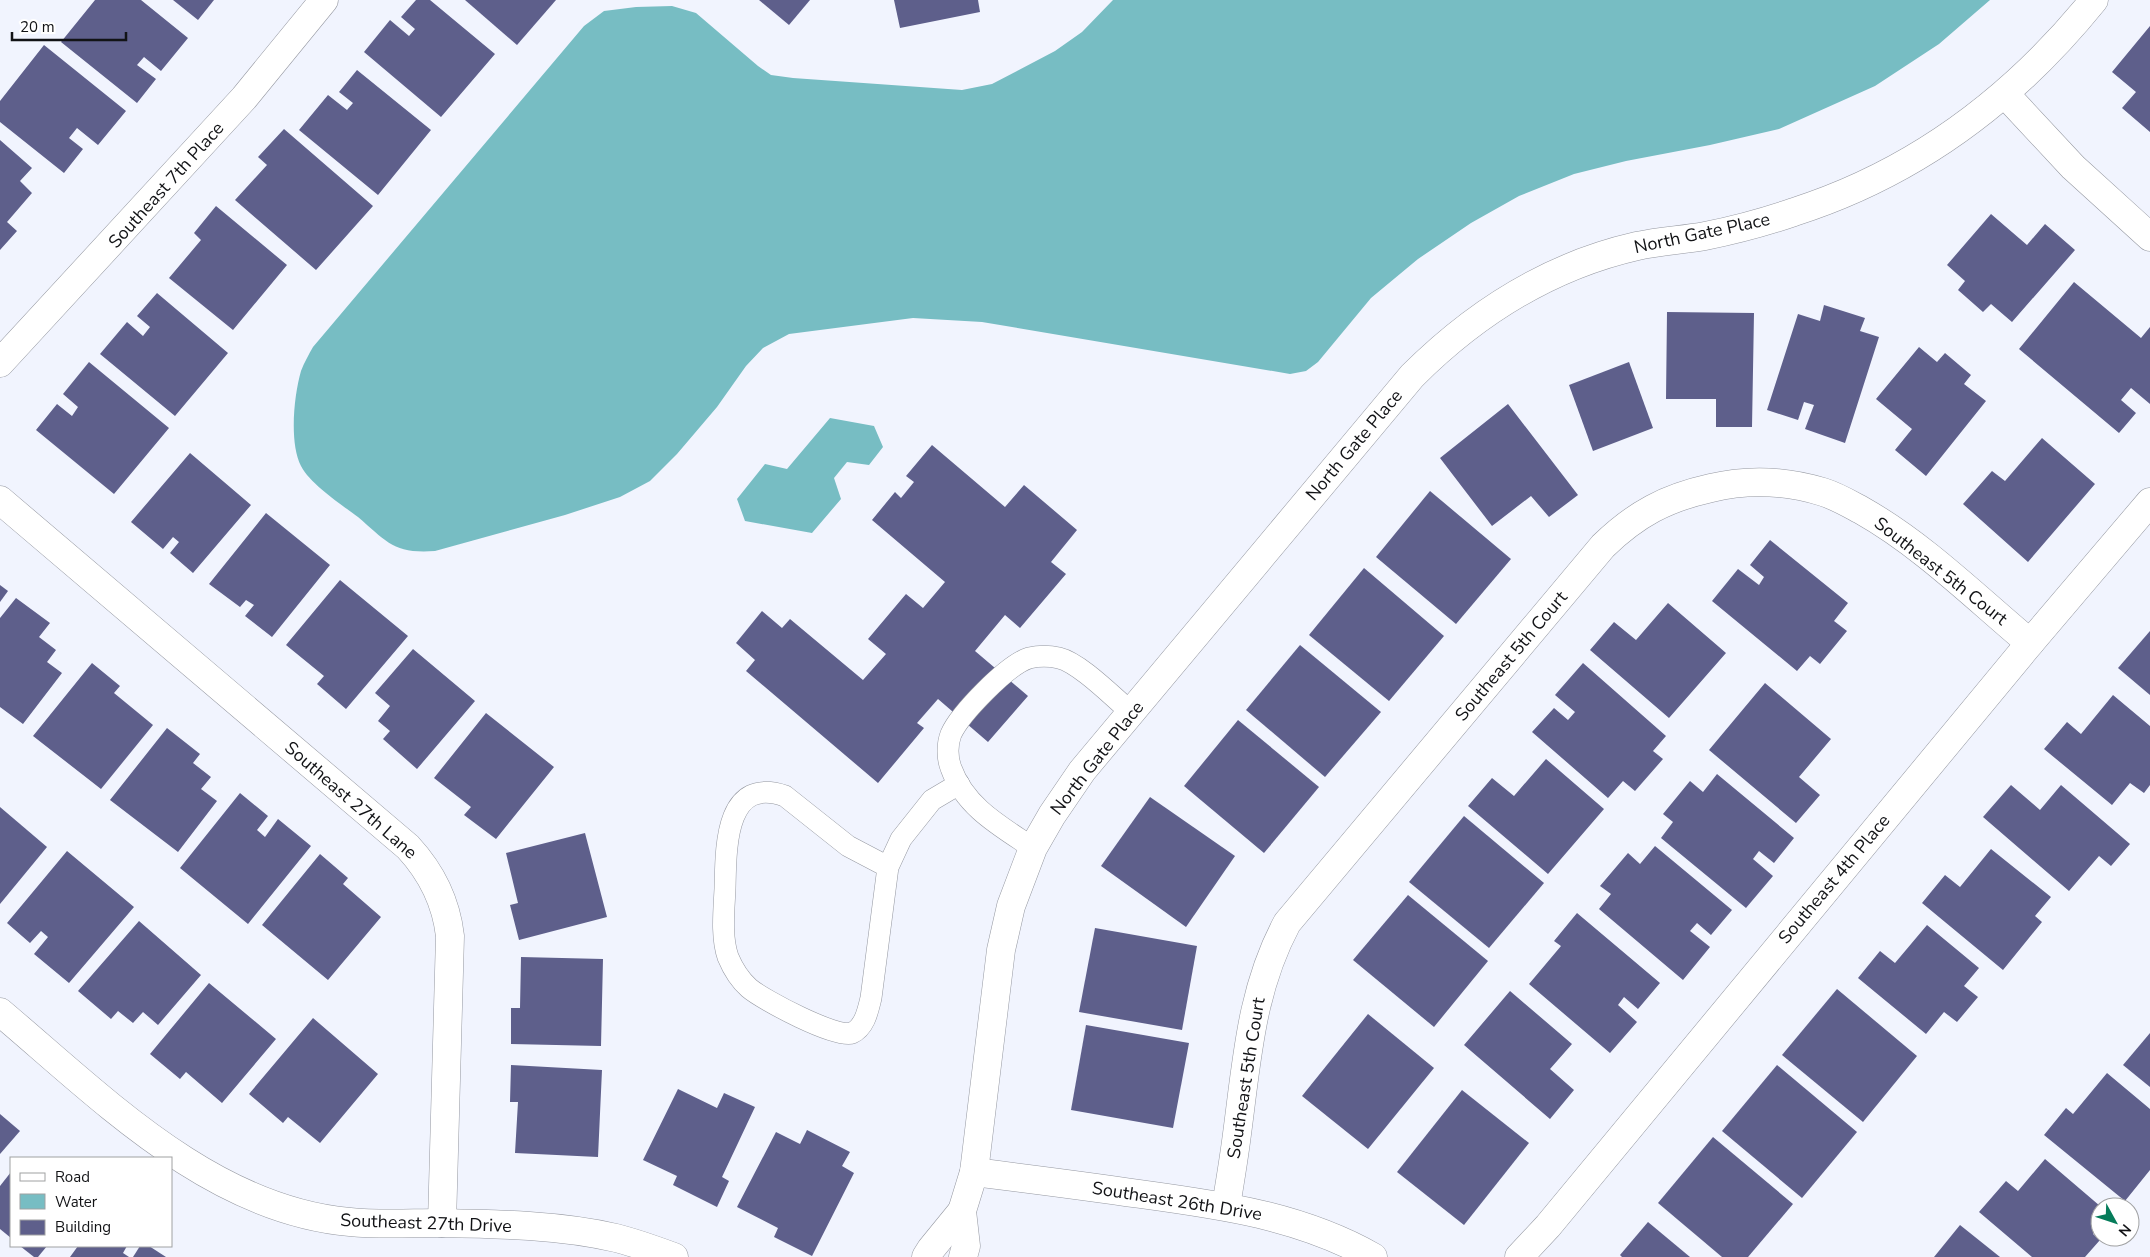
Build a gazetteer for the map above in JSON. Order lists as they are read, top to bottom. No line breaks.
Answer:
{"streets":{"street":["Southeast 7th Place","North Gate Place","Southeast 5th Court","Southeast 27th Lane","Southeast 4th Place","Southeast 26th Drive","Southeast 27th Drive"]},"crossings":[["North Gate Place","Southeast 26th Drive"],["Southeast 5th Court","Southeast 4th Place"],["Southeast 5th Court","Southeast 26th Drive"],["Southeast 27th Lane","Southeast 27th Drive"]],"legend":["Road","Water","Building"],"scale_bar":"20 m","north":"bottom right"}
